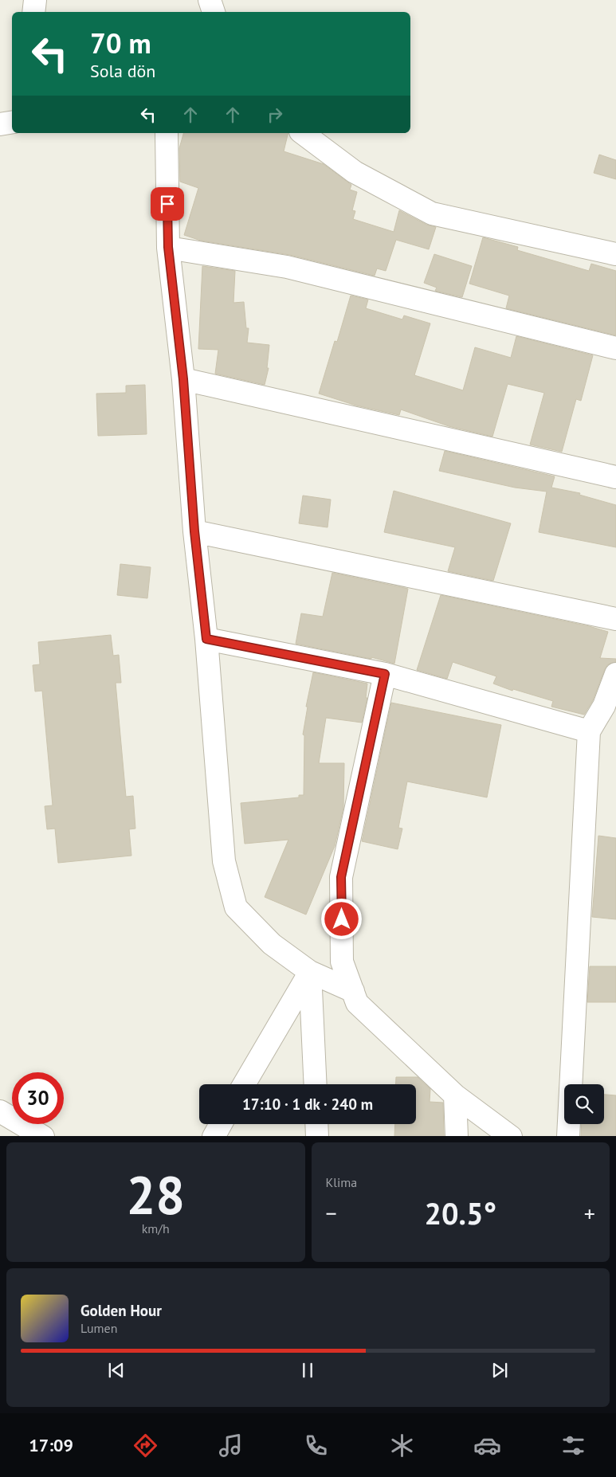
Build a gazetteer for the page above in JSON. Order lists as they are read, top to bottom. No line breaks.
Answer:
{"page":{"turn":["70 m","Sola dön"],"limit":"30","trip":"17:10 · 1 dk · 240 m","tile":[["28","km/h"],"Klima"],"heat":["−","20.5°","+"],"song":["Golden Hour","Lumen"],"tabs":"17:09"}}
